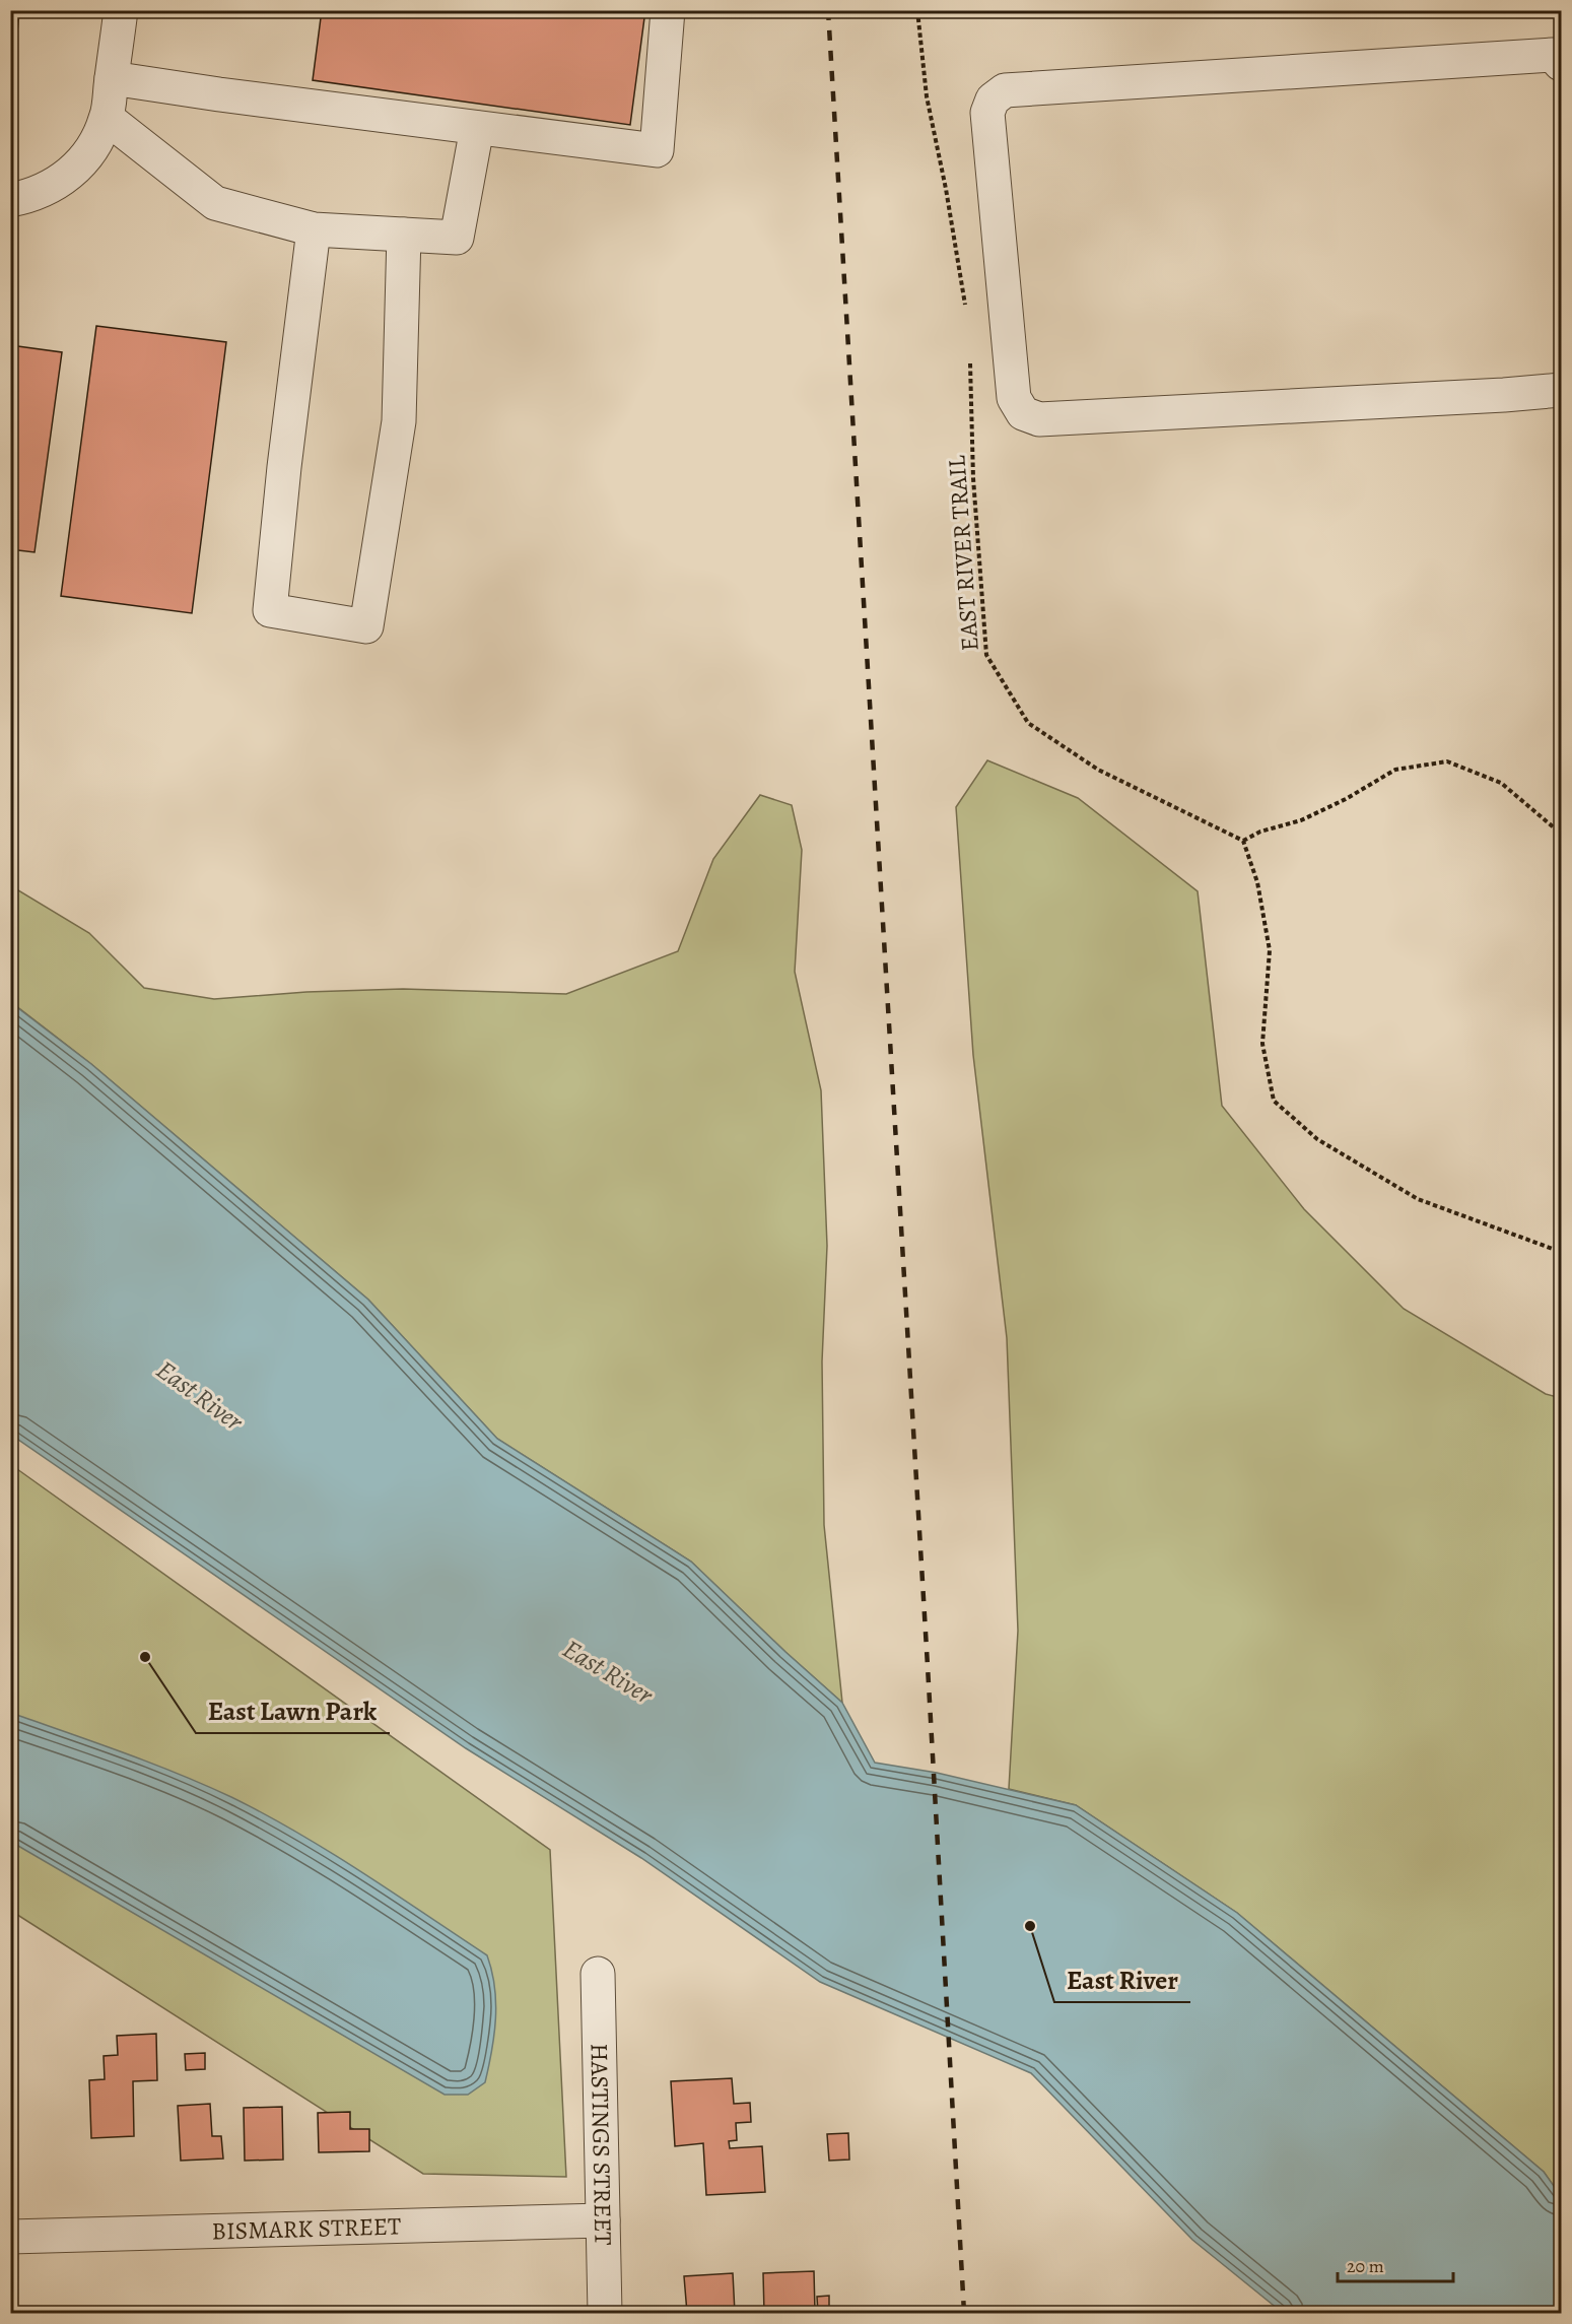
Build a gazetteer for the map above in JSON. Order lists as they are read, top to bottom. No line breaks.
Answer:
{"streets":{"street":["HASTINGS STREET","BISMARK STREET"],"path":["EAST RIVER TRAIL"]},"crossings":[["HASTINGS STREET","BISMARK STREET"]],"water":["East River"],"places":["East Lawn Park","East River"],"scale_bar":"20 m"}
